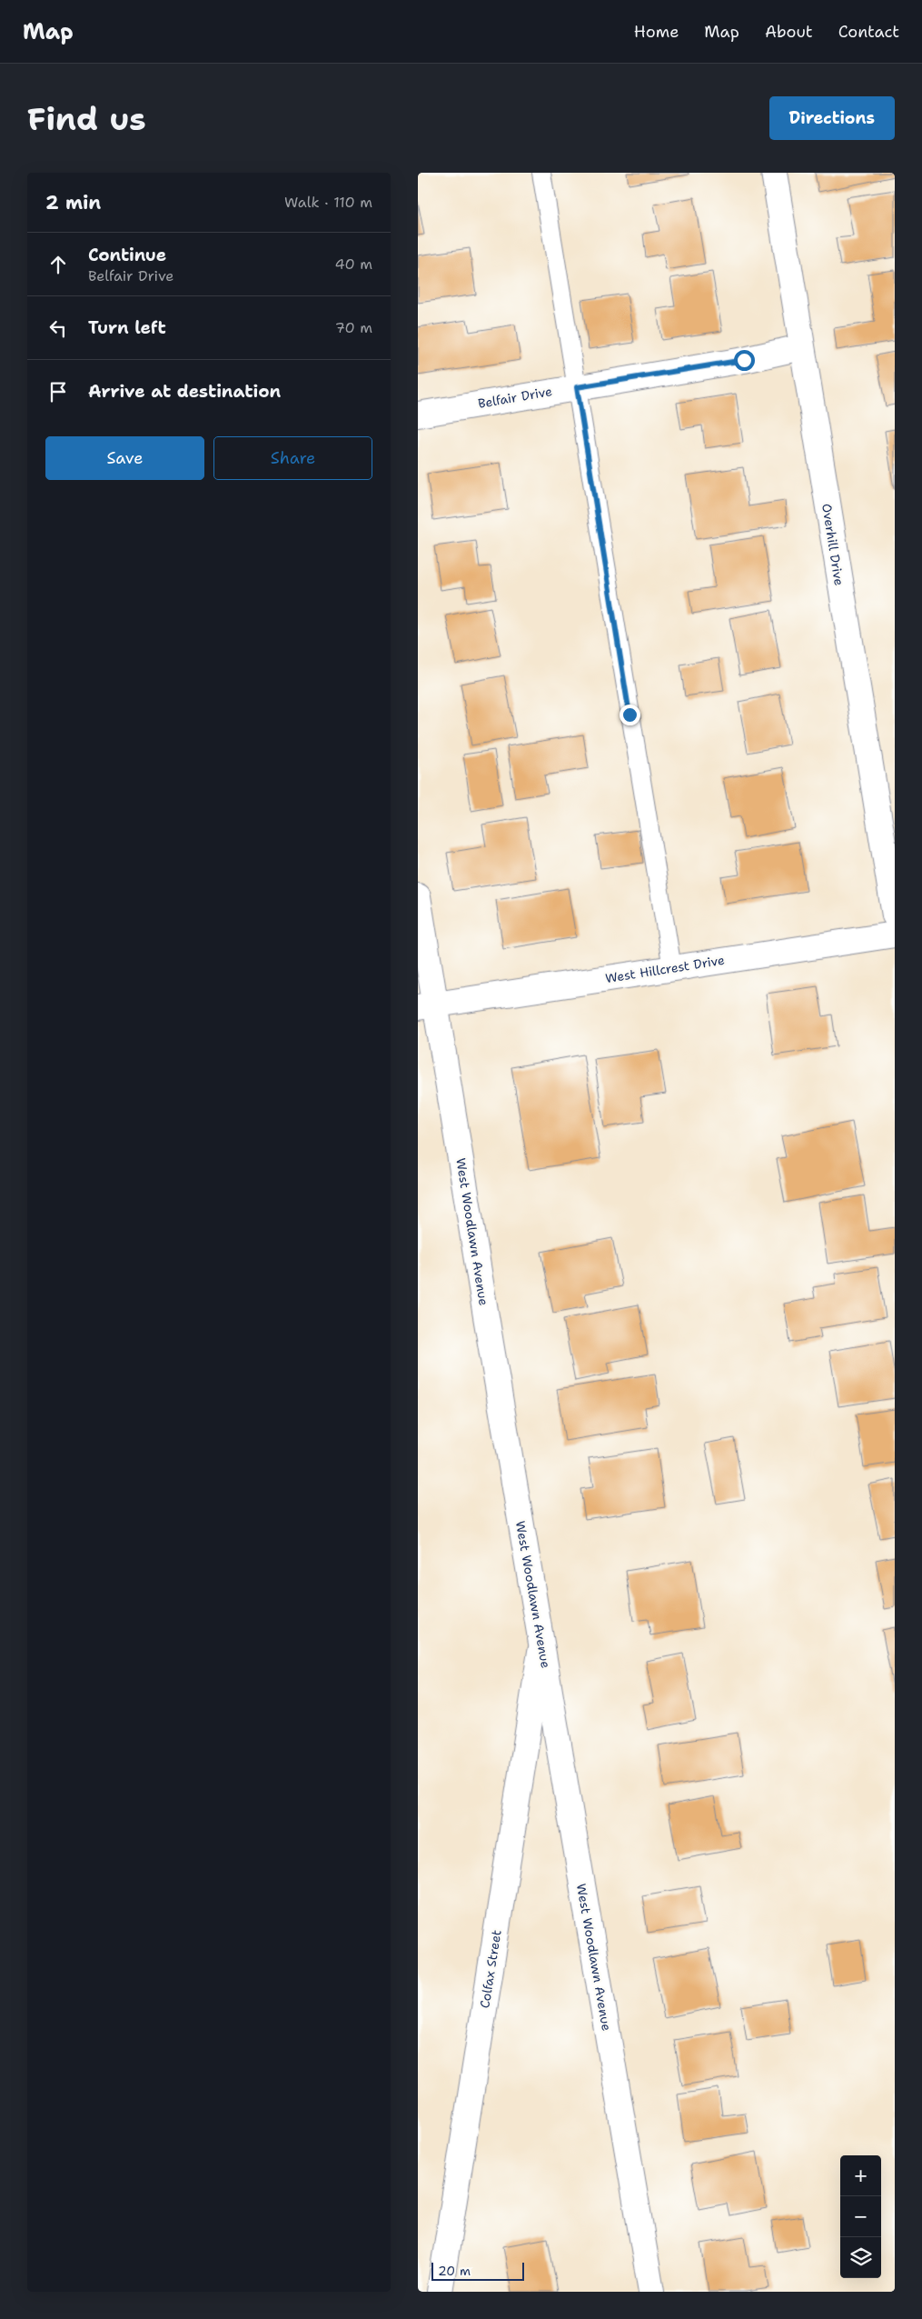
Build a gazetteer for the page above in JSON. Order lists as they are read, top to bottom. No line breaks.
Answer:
{"streets":{"street":["Belfair Drive","Overhill Drive","West Hillcrest Drive","West Woodlawn Avenue","Colfax Street"]},"crossings":[["Belfair Drive","Overhill Drive"],["West Hillcrest Drive","West Woodlawn Avenue"],["West Woodlawn Avenue","Colfax Street"]],"scale_bar":"20 m","page":{"header":"Map","nav":["Home","Map","About","Contact"],"buttons":["Directions",["Save","Share"]],"title":"Find us","heading":["2 min","Walk · 110 m"],"list":[["Continue","Belfair Drive","40 m"],["Turn left","70 m"],"Arrive at destination"],"map_buttons":["+","−"],"scale":"20 m"}}
